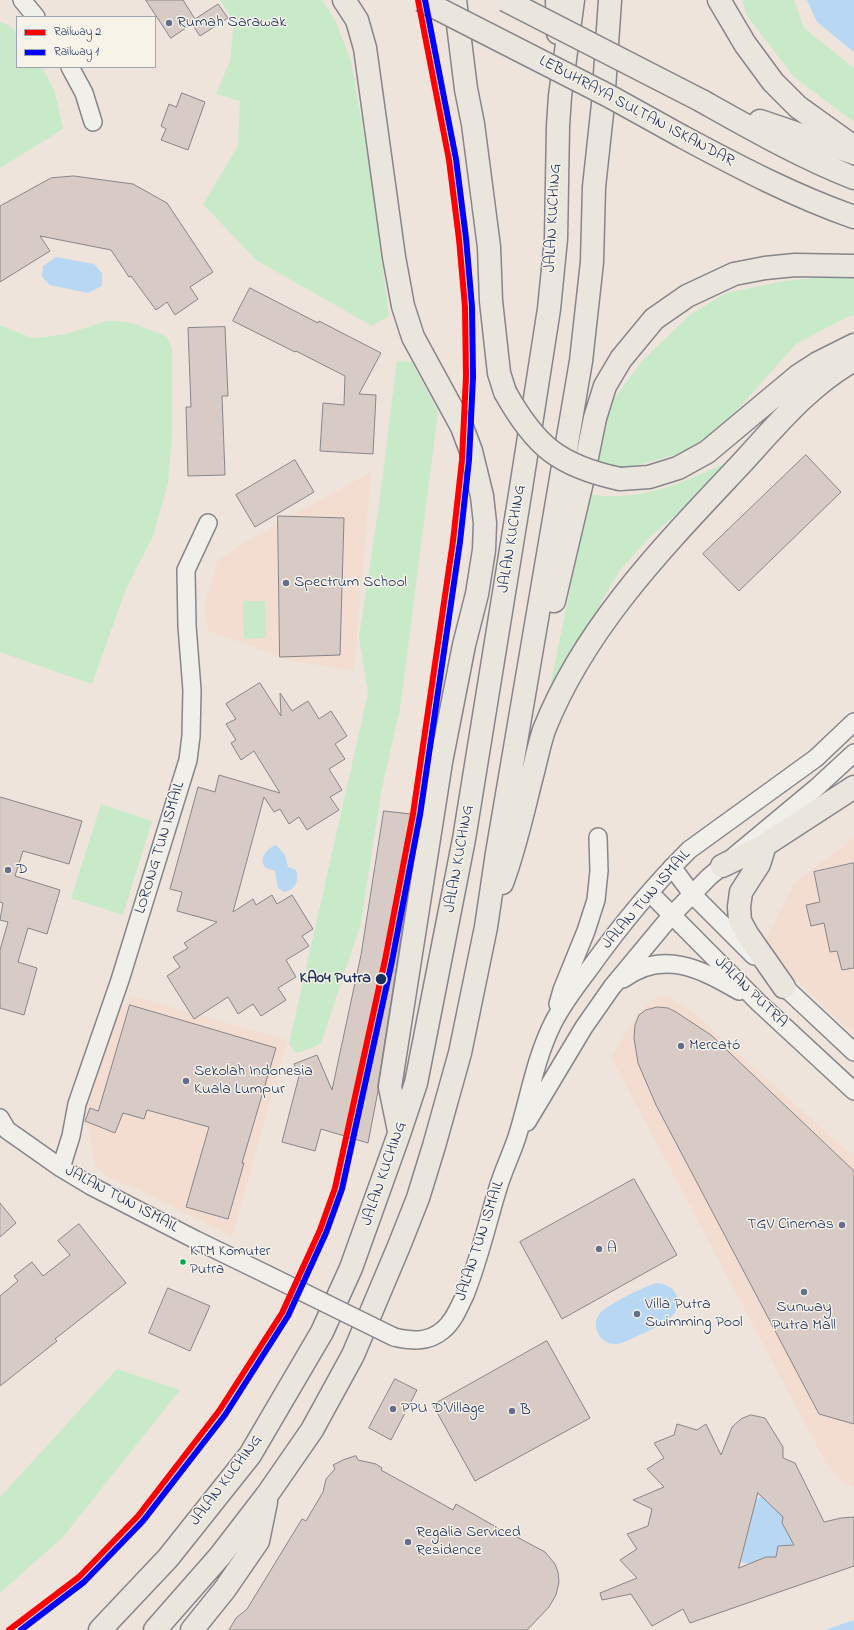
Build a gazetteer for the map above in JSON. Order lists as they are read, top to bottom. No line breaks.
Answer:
{"streets":{"main road":["LEBUHRAYA SULTAN ISKANDAR","JALAN KUCHING"],"street":["LORONG TUN ISMAIL","JALAN TUN ISMAIL","JALAN PUTRA"]},"crossings":[["LORONG TUN ISMAIL","JALAN TUN ISMAIL"],["JALAN TUN ISMAIL","JALAN PUTRA"]],"places":["Rumah Sarawak","Spectrum School","D","KA04 Putra","Mercató","Sekolah Indonesia Kuala Lumpur","TGV Cinemas","A","KTM Komuter Putra","Sunway Putra Mall","Villa Putra Swimming Pool","PPU D’Village","B","Regalia Serviced Residence"],"lines":["rail line 2","rail line 1"],"legend":["Railway 2","Railway 1"]}
